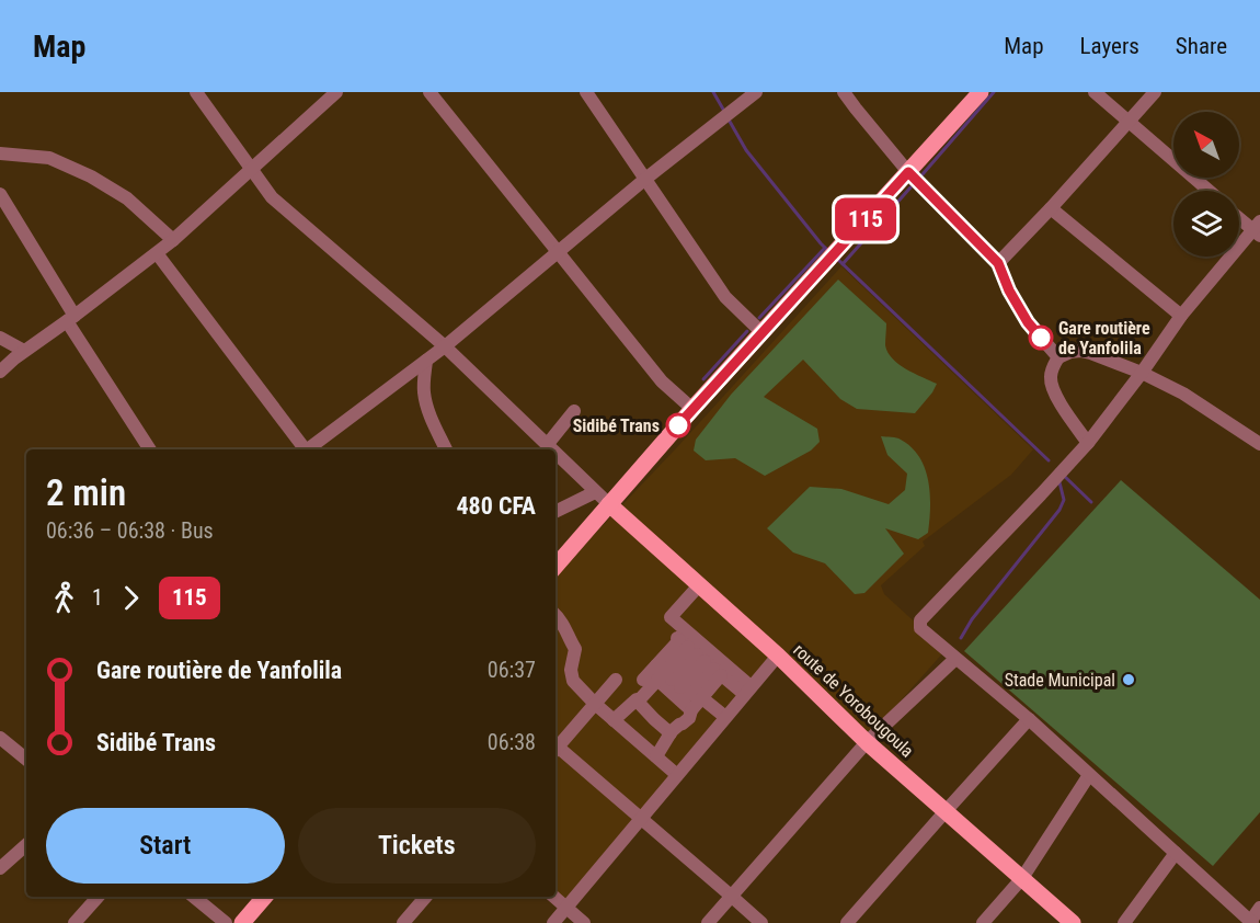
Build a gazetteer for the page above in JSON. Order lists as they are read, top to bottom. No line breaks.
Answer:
{"streets":{"main road":["route de Yorobougoula"]},"places":["Gare routière de Yanfolila","Sidibé Trans","Stade Municipal"],"lines":["bus line 115"],"north":"top left","page":{"header":"Map","nav":["Map","Layers","Share"],"on_map":"115","heading":["2 min","06:36 – 06:38 · Bus","480 CFA"],"legs":["1","115"],"list":[{"name":"Gare routière de Yanfolila","value":"06:37"},{"name":"Sidibé Trans","value":"06:38"}],"buttons":["Start","Tickets"]}}
